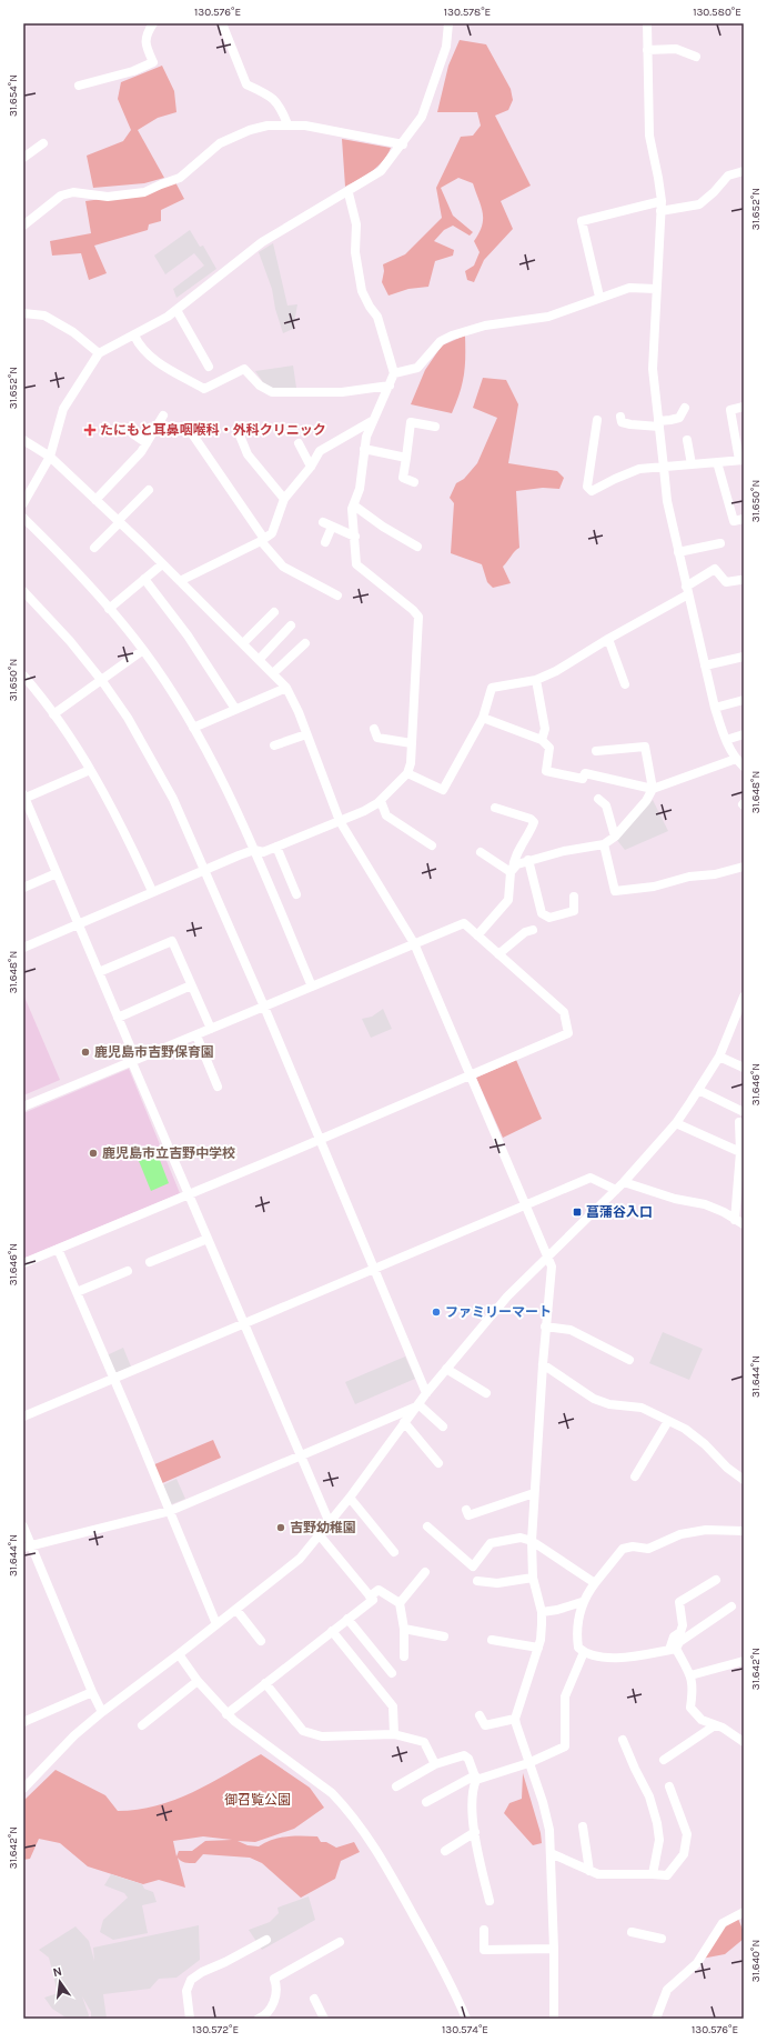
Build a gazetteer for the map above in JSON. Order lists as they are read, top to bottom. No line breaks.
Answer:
{"parks":["御召覧公園"],"places":{"health":["たにもと耳鼻咽喉科・外科クリニック"],"other":["鹿児島市吉野保育園","鹿児島市立吉野中学校","ファミリーマート","吉野幼稚園"],"transit":["菖蒲谷入口"]},"north":"top","coordinates":["130.576°E","130.578°E","130.580°E","31.654°N","31.652°N","31.650°N","31.648°N","31.646°N","31.644°N","31.642°N","31.640°N","130.572°E","130.574°E"]}
